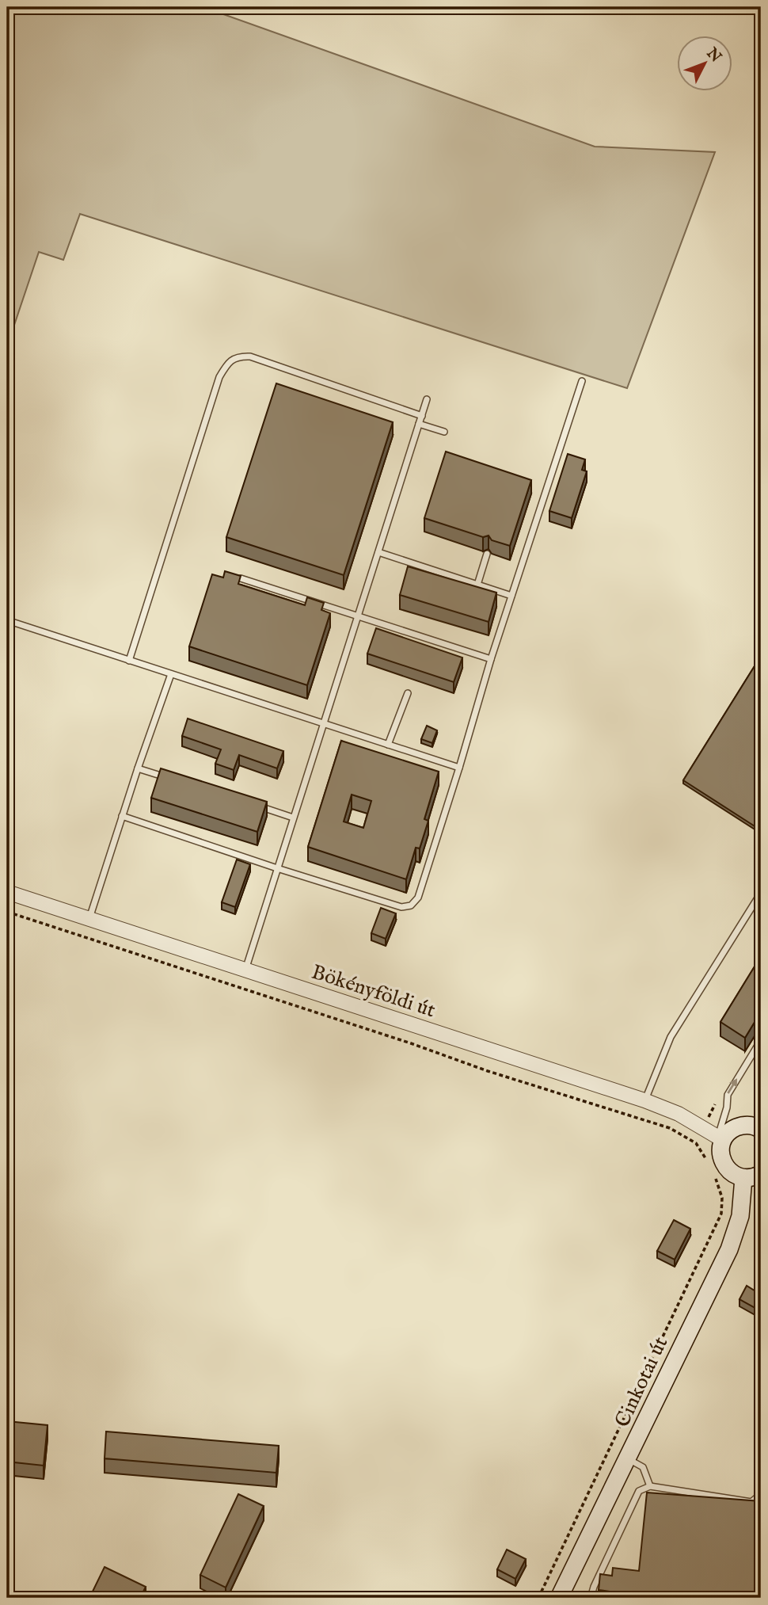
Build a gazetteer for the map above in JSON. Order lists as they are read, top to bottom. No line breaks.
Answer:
{"streets":{"main road":["Cinkotai út"],"street":["Bökényföldi út"]},"north":"top right"}
